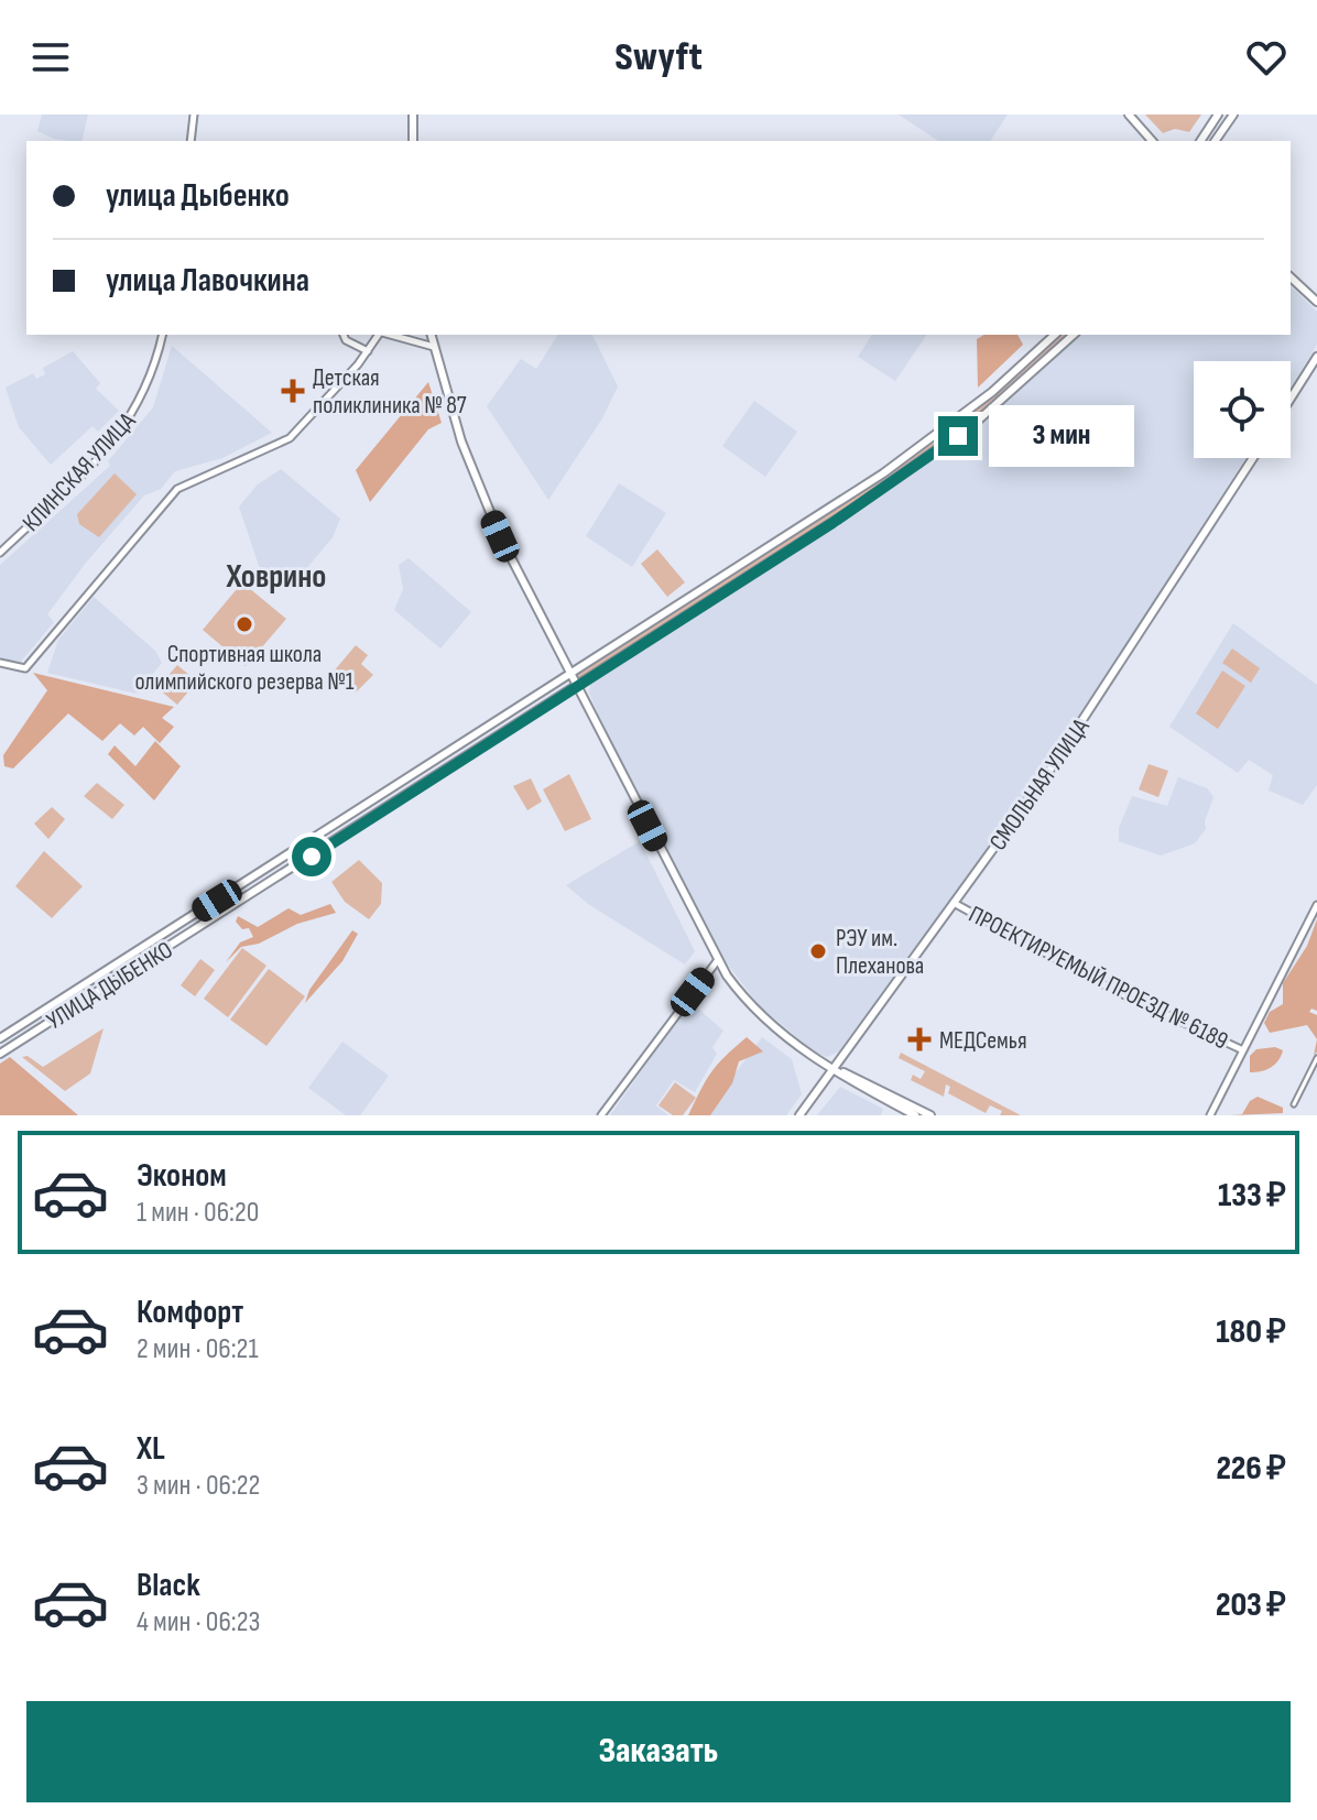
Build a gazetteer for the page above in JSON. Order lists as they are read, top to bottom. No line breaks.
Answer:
{"streets":{"main road":["СМОЛЬНАЯ УЛИЦА","УЛИЦА ДЫБЕНКО"],"street":["КЛИНСКАЯ УЛИЦА","ПРОЕКТИРУЕМЫЙ ПРОЕЗД № 6189"]},"crossings":[["СМОЛЬНАЯ УЛИЦА","ПРОЕКТИРУЕМЫЙ ПРОЕЗД № 6189"]],"districts":["Ховрино"],"places":{"health":["Детская поликлиника № 87","МЕДСемья"],"other":["Спортивная школа олимпийского резерва №1","РЭУ им. Плеханова"]},"page":{"header":"Swyft","banner":["улица Дыбенко","улица Лавочкина"],"bubble":"3 мин","list":[{"name":"Эконом","note":"1 мин · 06:20","value":"133 ₽"},{"name":"Комфорт","note":"2 мин · 06:21","value":"180 ₽"},{"name":"XL","note":"3 мин · 06:22","value":"226 ₽"},{"name":"Black","note":"4 мин · 06:23","value":"203 ₽"}],"buttons":"Заказать"}}
